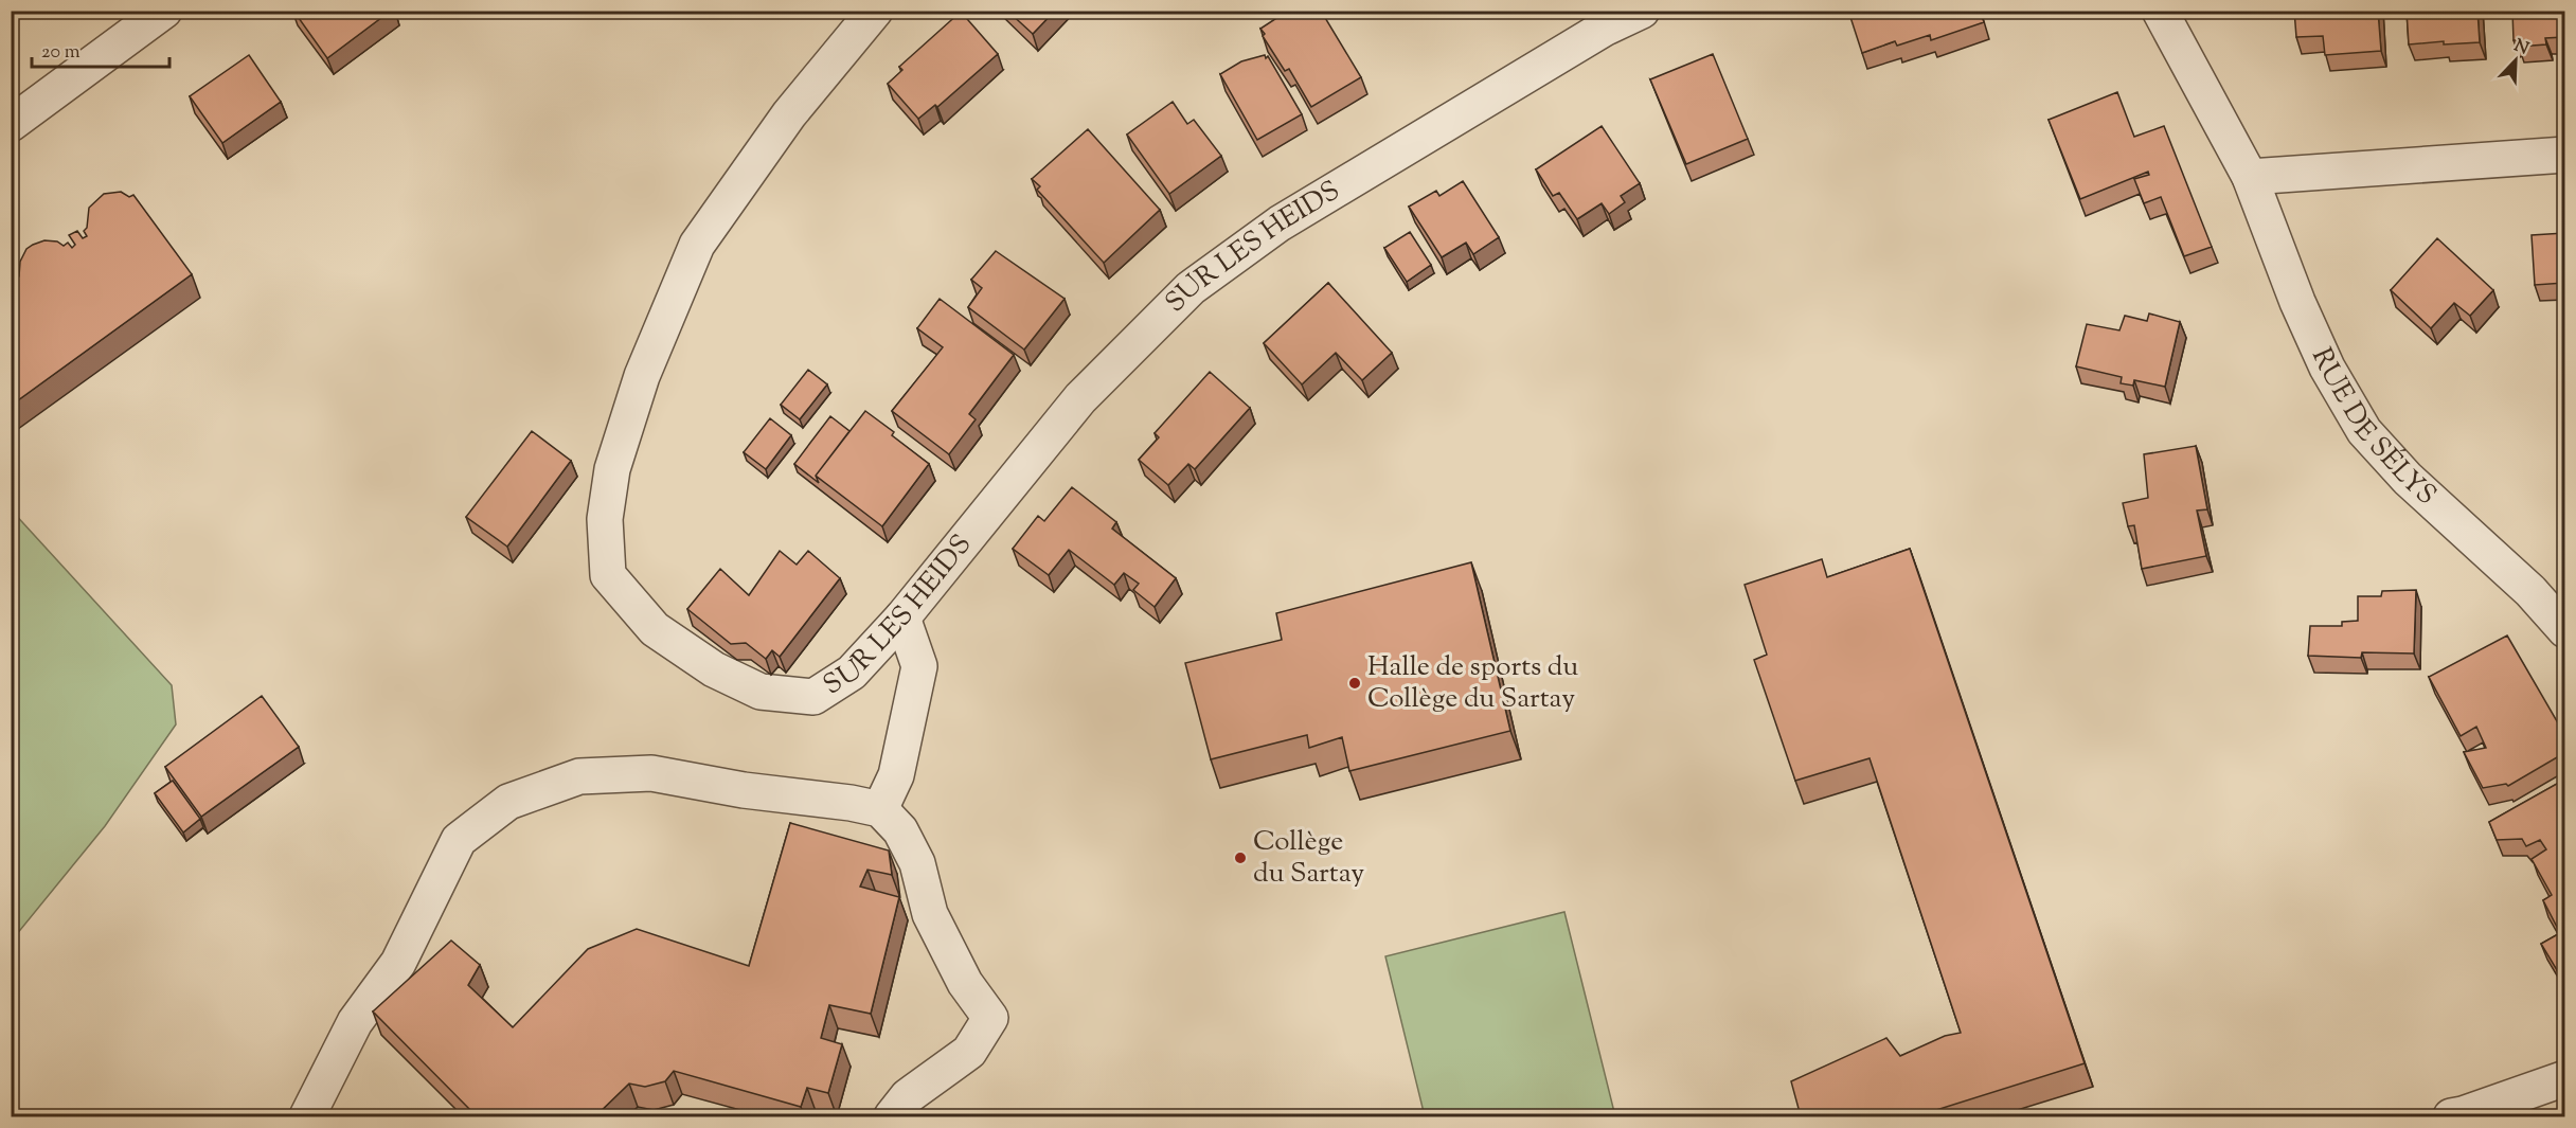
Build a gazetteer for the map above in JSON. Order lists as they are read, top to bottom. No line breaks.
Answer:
{"streets":{"street":["SUR LES HEIDS","RUE DE SÉLYS"]},"places":["Halle de sports du Collège du Sartay","Collège du Sartay"],"scale_bar":"20 m","north":"top right"}
